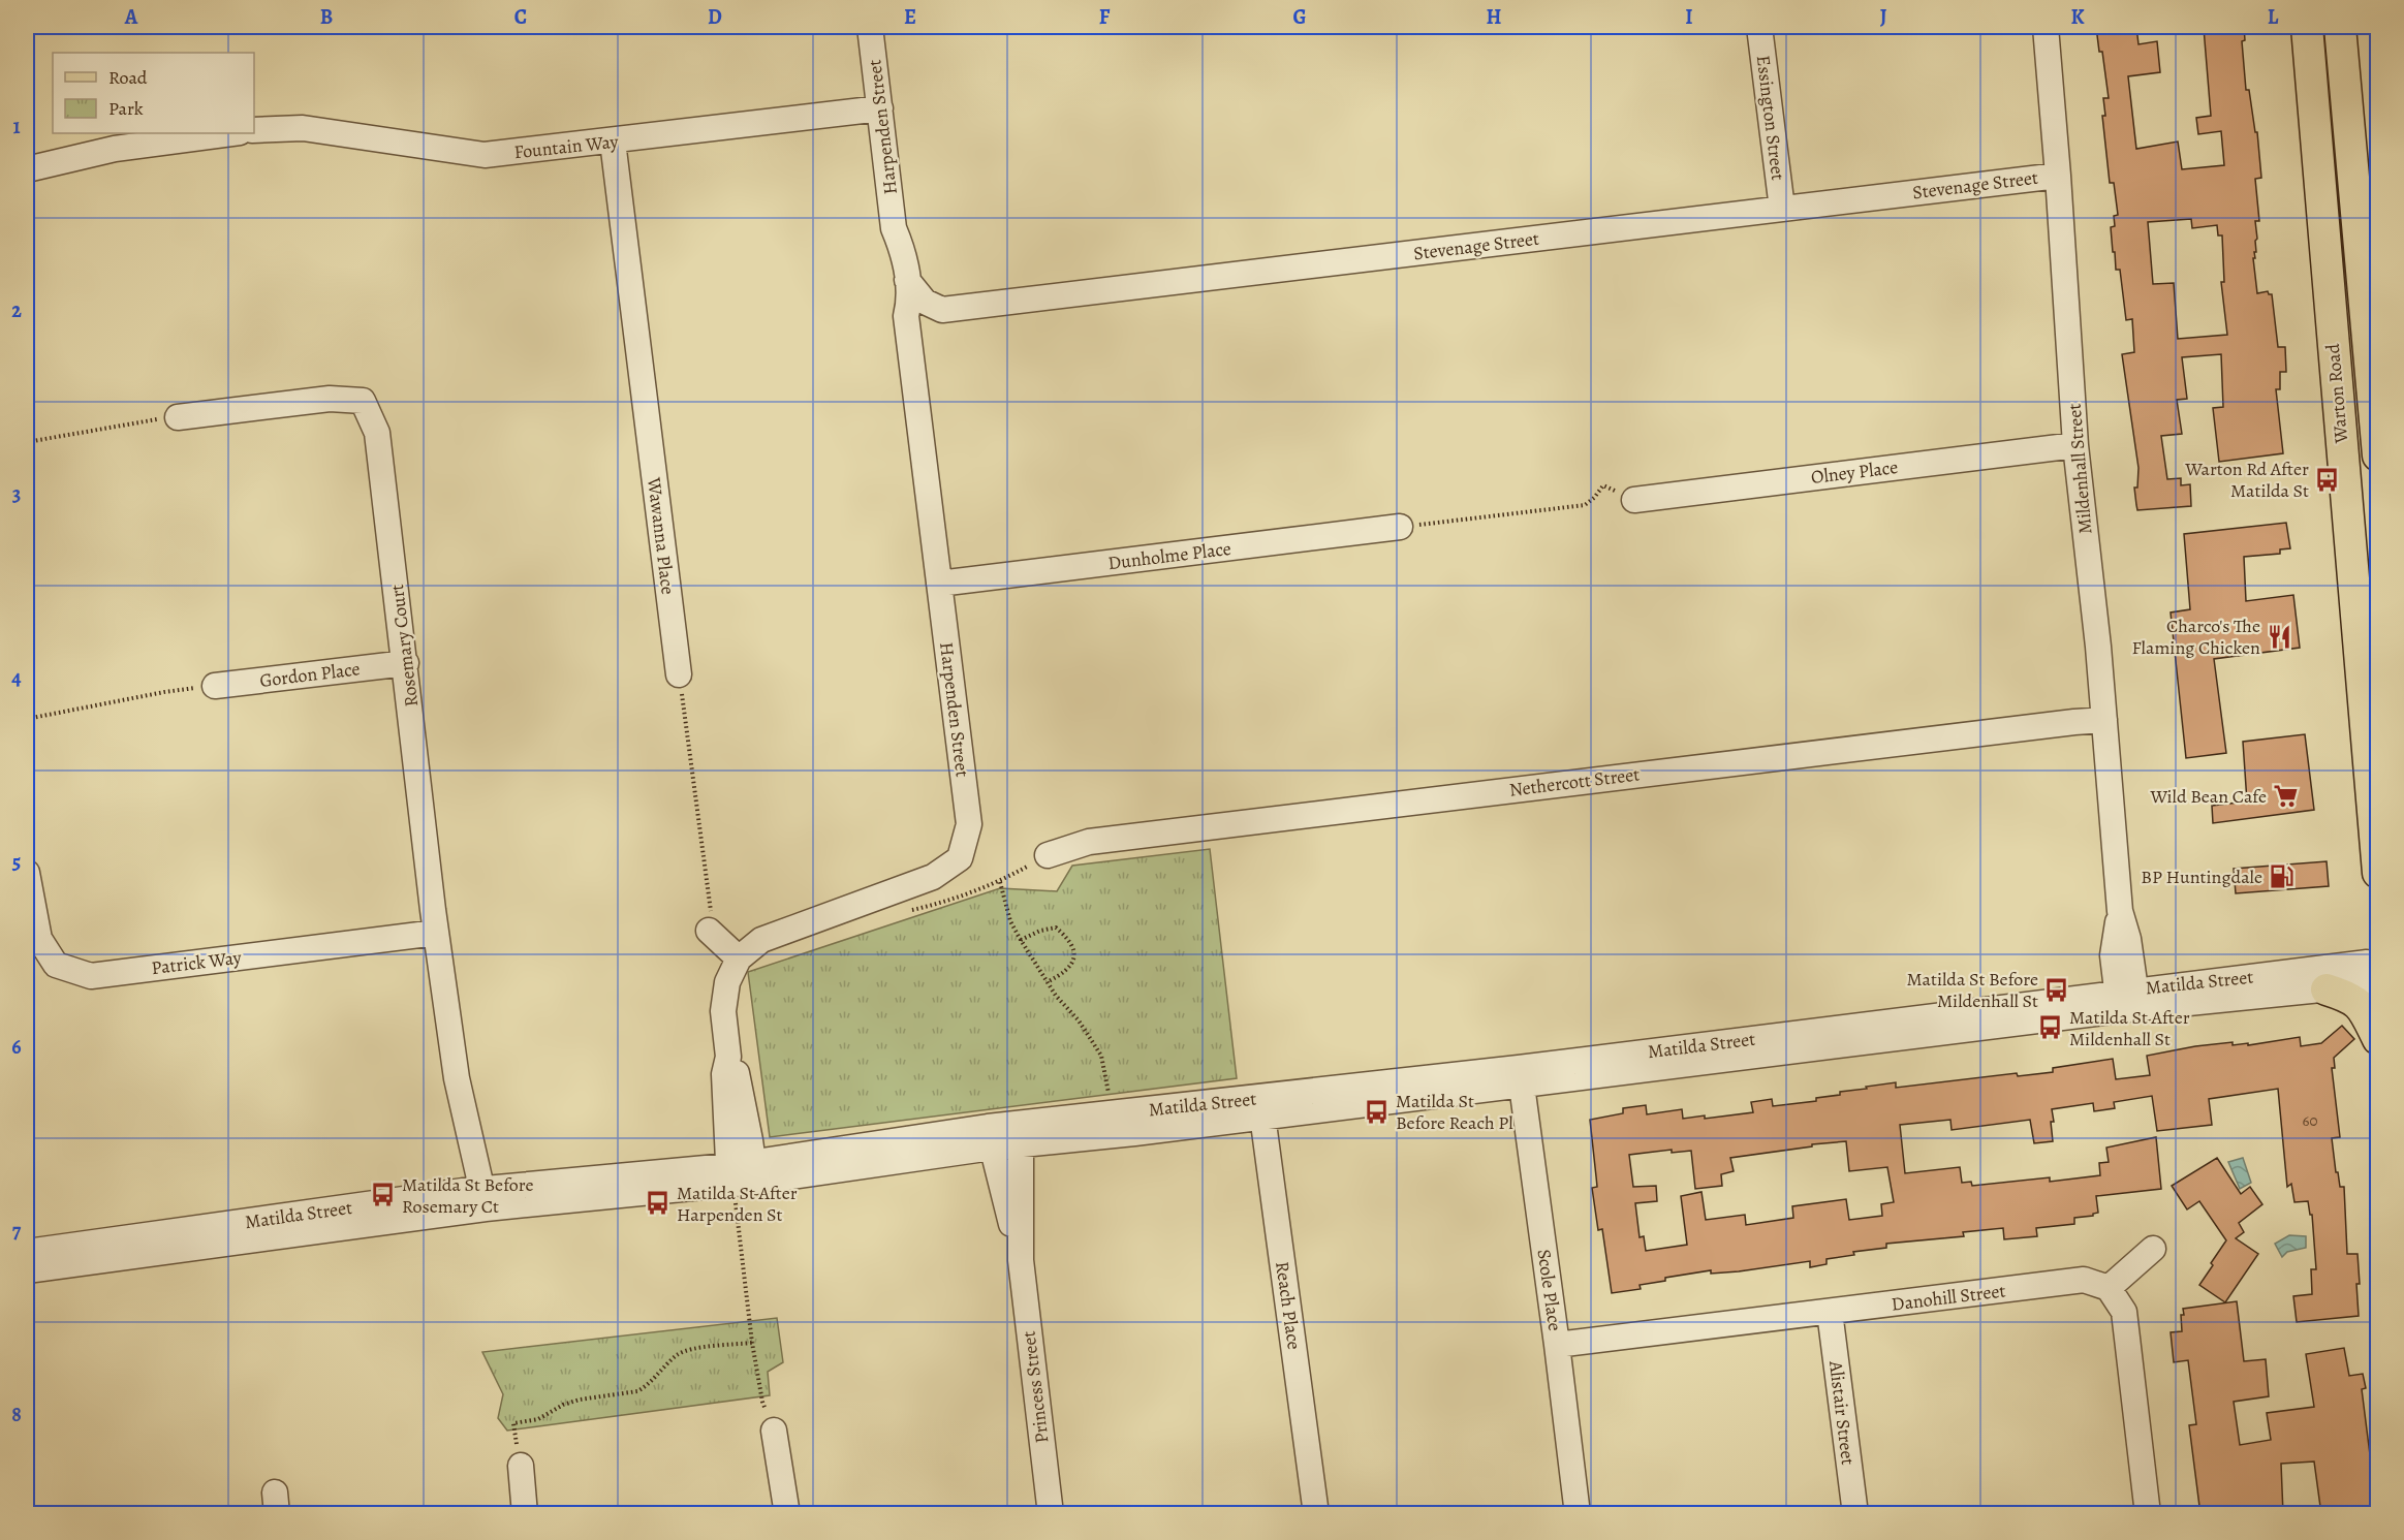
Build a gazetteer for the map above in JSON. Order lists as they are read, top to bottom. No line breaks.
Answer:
{"streets":{"main road":["Warton Road"],"street":["Essington Street","Harpenden Street","Fountain Way","Stevenage Street","Mildenhall Street","Olney Place","Wawanna Place","Dunholme Place","Rosemary Court","Gordon Place","Nethercott Street","Patrick Way","Matilda Street","Scole Place","Danohill Street","Reach Place","Princess Street","Alistair Street"]},"crossings":[["Essington Street","Stevenage Street"],["Harpenden Street","Fountain Way"],["Harpenden Street","Stevenage Street"],["Harpenden Street","Dunholme Place"],["Harpenden Street","Matilda Street"],["Fountain Way","Wawanna Place"],["Stevenage Street","Mildenhall Street"],["Mildenhall Street","Olney Place"],["Mildenhall Street","Nethercott Street"],["Mildenhall Street","Matilda Street"],["Rosemary Court","Gordon Place"],["Rosemary Court","Patrick Way"],["Rosemary Court","Matilda Street"],["Matilda Street","Scole Place"],["Matilda Street","Reach Place"],["Matilda Street","Princess Street"],["Scole Place","Danohill Street"],["Danohill Street","Alistair Street"]],"places":{"bus stop":["Warton Rd After Matilda St","Matilda St Before Mildenhall St","Matilda St After Mildenhall St","Matilda St Before Reach Pl","Matilda St Before Rosemary Ct","Matilda St After Harpenden St"],"restaurant":["Charco's The Flaming Chicken"],"supermarket":["Wild Bean Cafe"],"fuel station":["BP Huntingdale"]},"house_numbers":["60"],"legend":["Road","Park"],"grid":{"columns":["A","B","C","D","E","F","G","H","I","J","K","L"],"rows":["1","2","3","4","5","6","7","8"]}}
